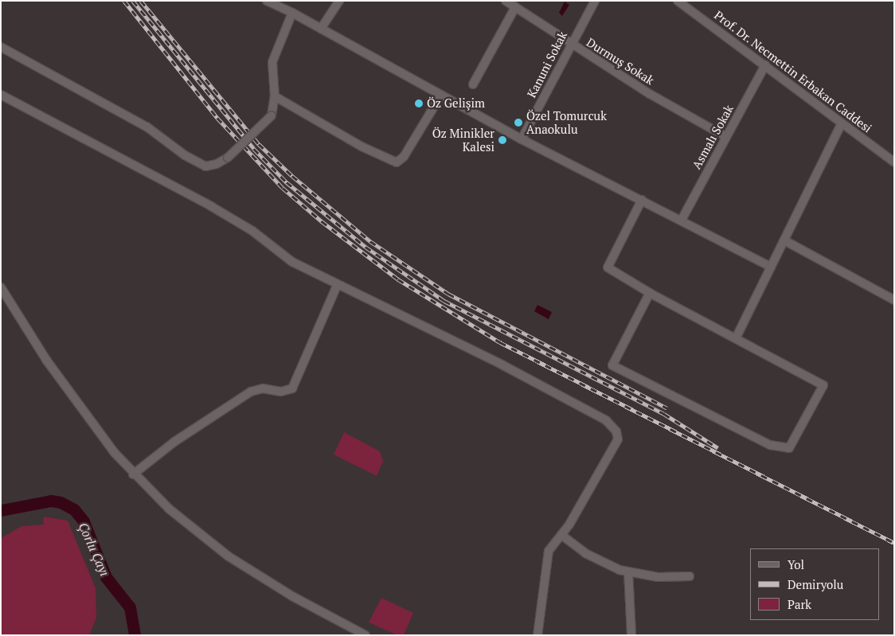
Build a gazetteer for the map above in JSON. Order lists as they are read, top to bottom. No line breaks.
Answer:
{"streets":{"street":["Durmuş Sokak","Kanuni Sokak","Prof. Dr. Necmettin Erbakan Caddesi","Asmalı Sokak"]},"crossings":[["Durmuş Sokak","Kanuni Sokak"],["Durmuş Sokak","Asmalı Sokak"],["Prof. Dr. Necmettin Erbakan Caddesi","Asmalı Sokak"]],"water":["Çorlu Çayı"],"places":["Öz Gelişim","Özel Tomurcuk Anaokulu","Öz Minikler Kalesi"],"legend":["Yol","Demiryolu","Park"]}
